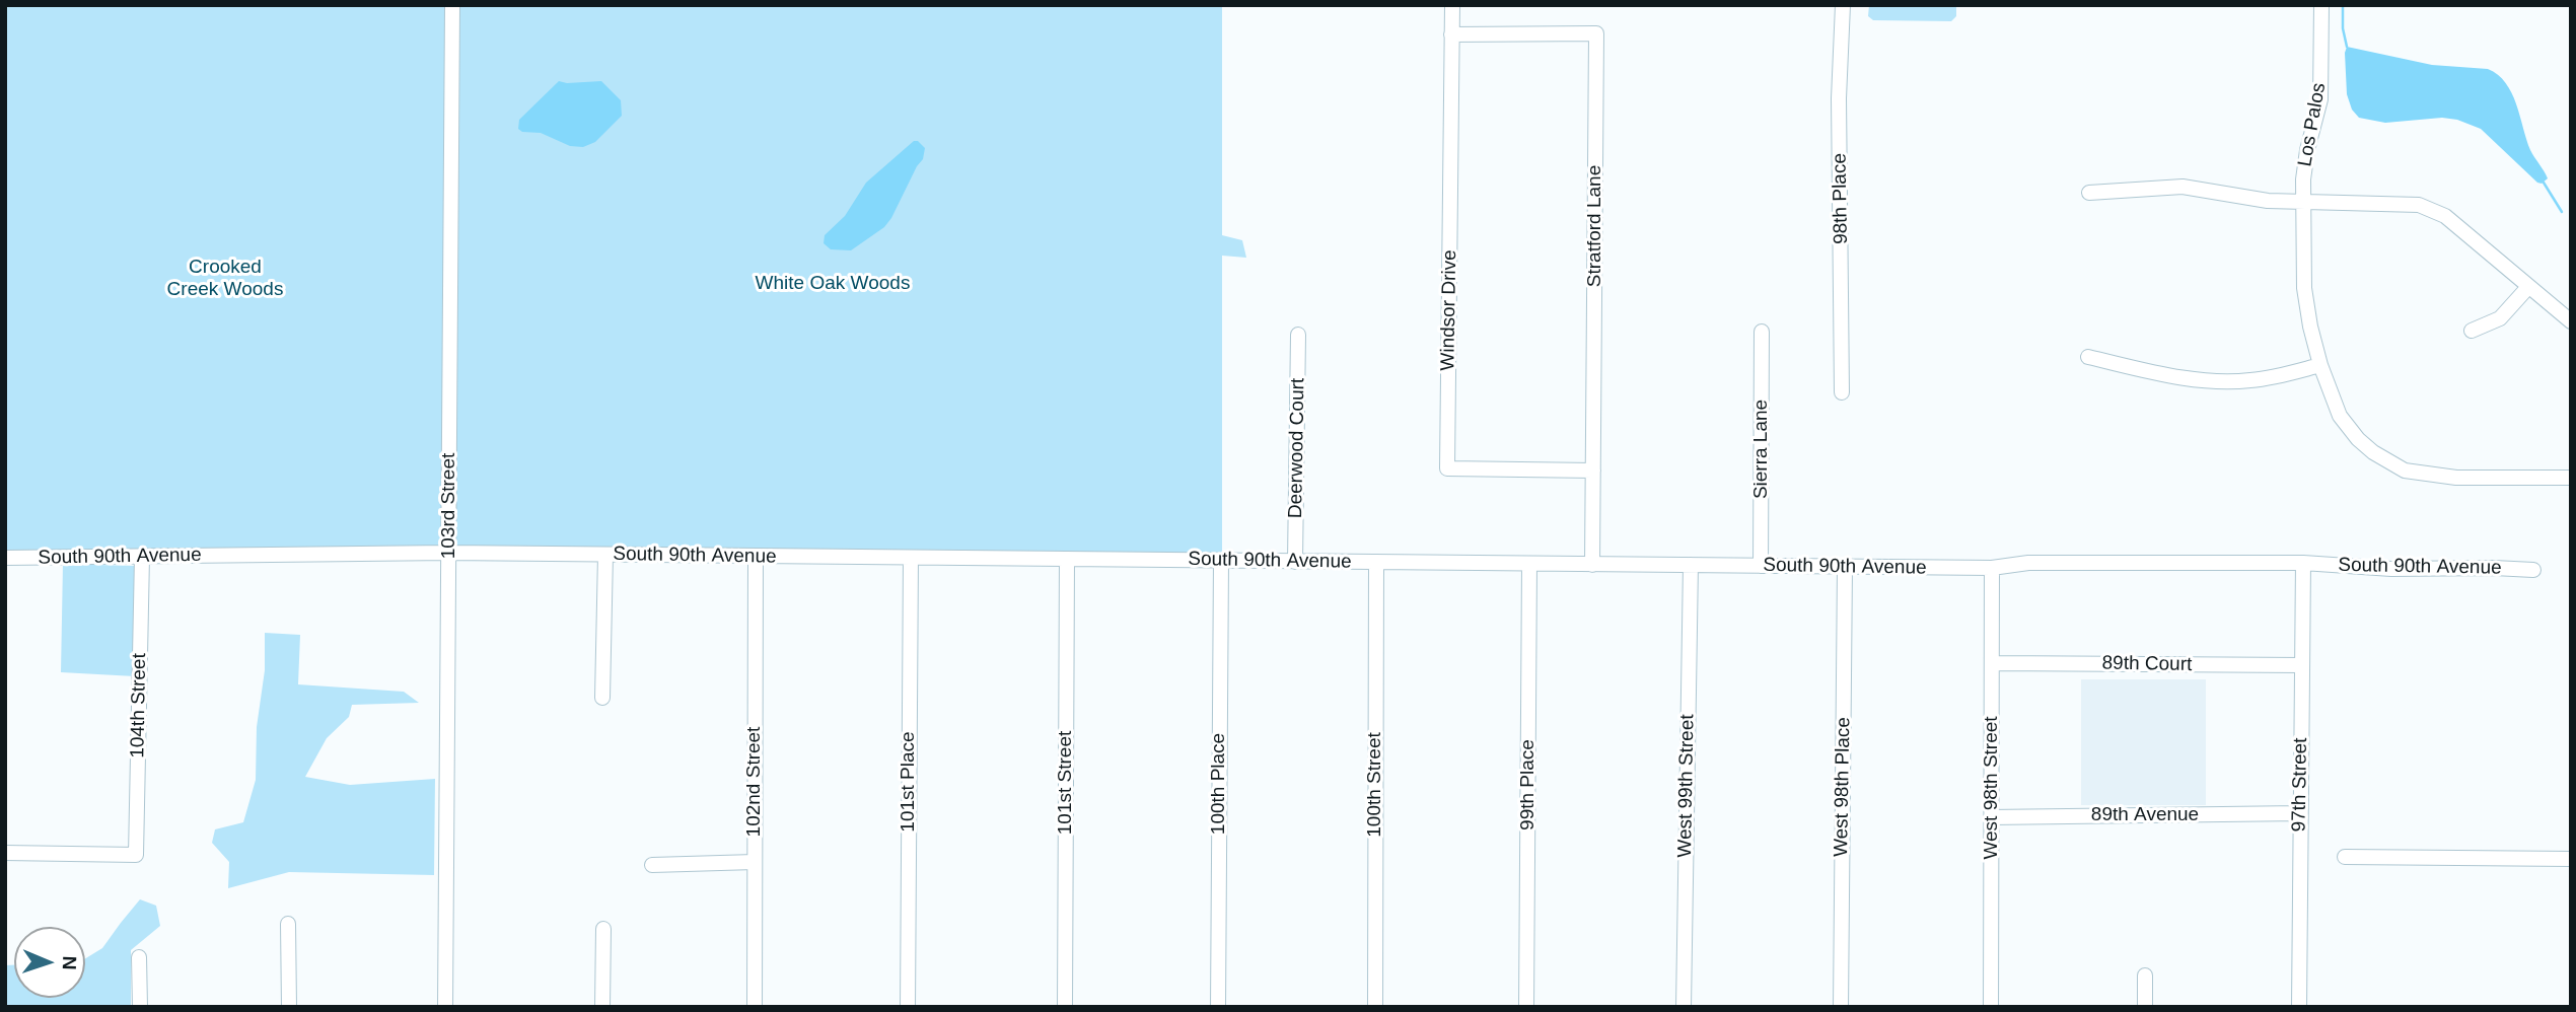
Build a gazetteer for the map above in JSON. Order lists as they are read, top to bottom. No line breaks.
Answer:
{"streets":{"street":["Los Palos","98th Place","Stratford Lane","Windsor Drive","Deerwood Court","Sierra Lane","103rd Street","South 90th Avenue","89th Court","104th Street","102nd Street","101st Place","101st Street","100th Place","100th Street","99th Place","97th Street","West 99th Street","West 98th Place","West 98th Street","89th Avenue"]},"crossings":[["Stratford Lane","Windsor Drive"],["Stratford Lane","South 90th Avenue"],["Deerwood Court","South 90th Avenue"],["Sierra Lane","South 90th Avenue"],["103rd Street","South 90th Avenue"],["South 90th Avenue","104th Street"],["South 90th Avenue","102nd Street"],["South 90th Avenue","101st Place"],["South 90th Avenue","101st Street"],["South 90th Avenue","100th Place"],["South 90th Avenue","100th Street"],["South 90th Avenue","99th Place"],["South 90th Avenue","97th Street"],["South 90th Avenue","West 99th Street"],["South 90th Avenue","West 98th Place"],["South 90th Avenue","West 98th Street"],["89th Court","97th Street"],["89th Court","West 98th Street"],["97th Street","89th Avenue"],["West 98th Street","89th Avenue"]],"parks":["Crooked Creek Woods","White Oak Woods"],"north":"right"}
